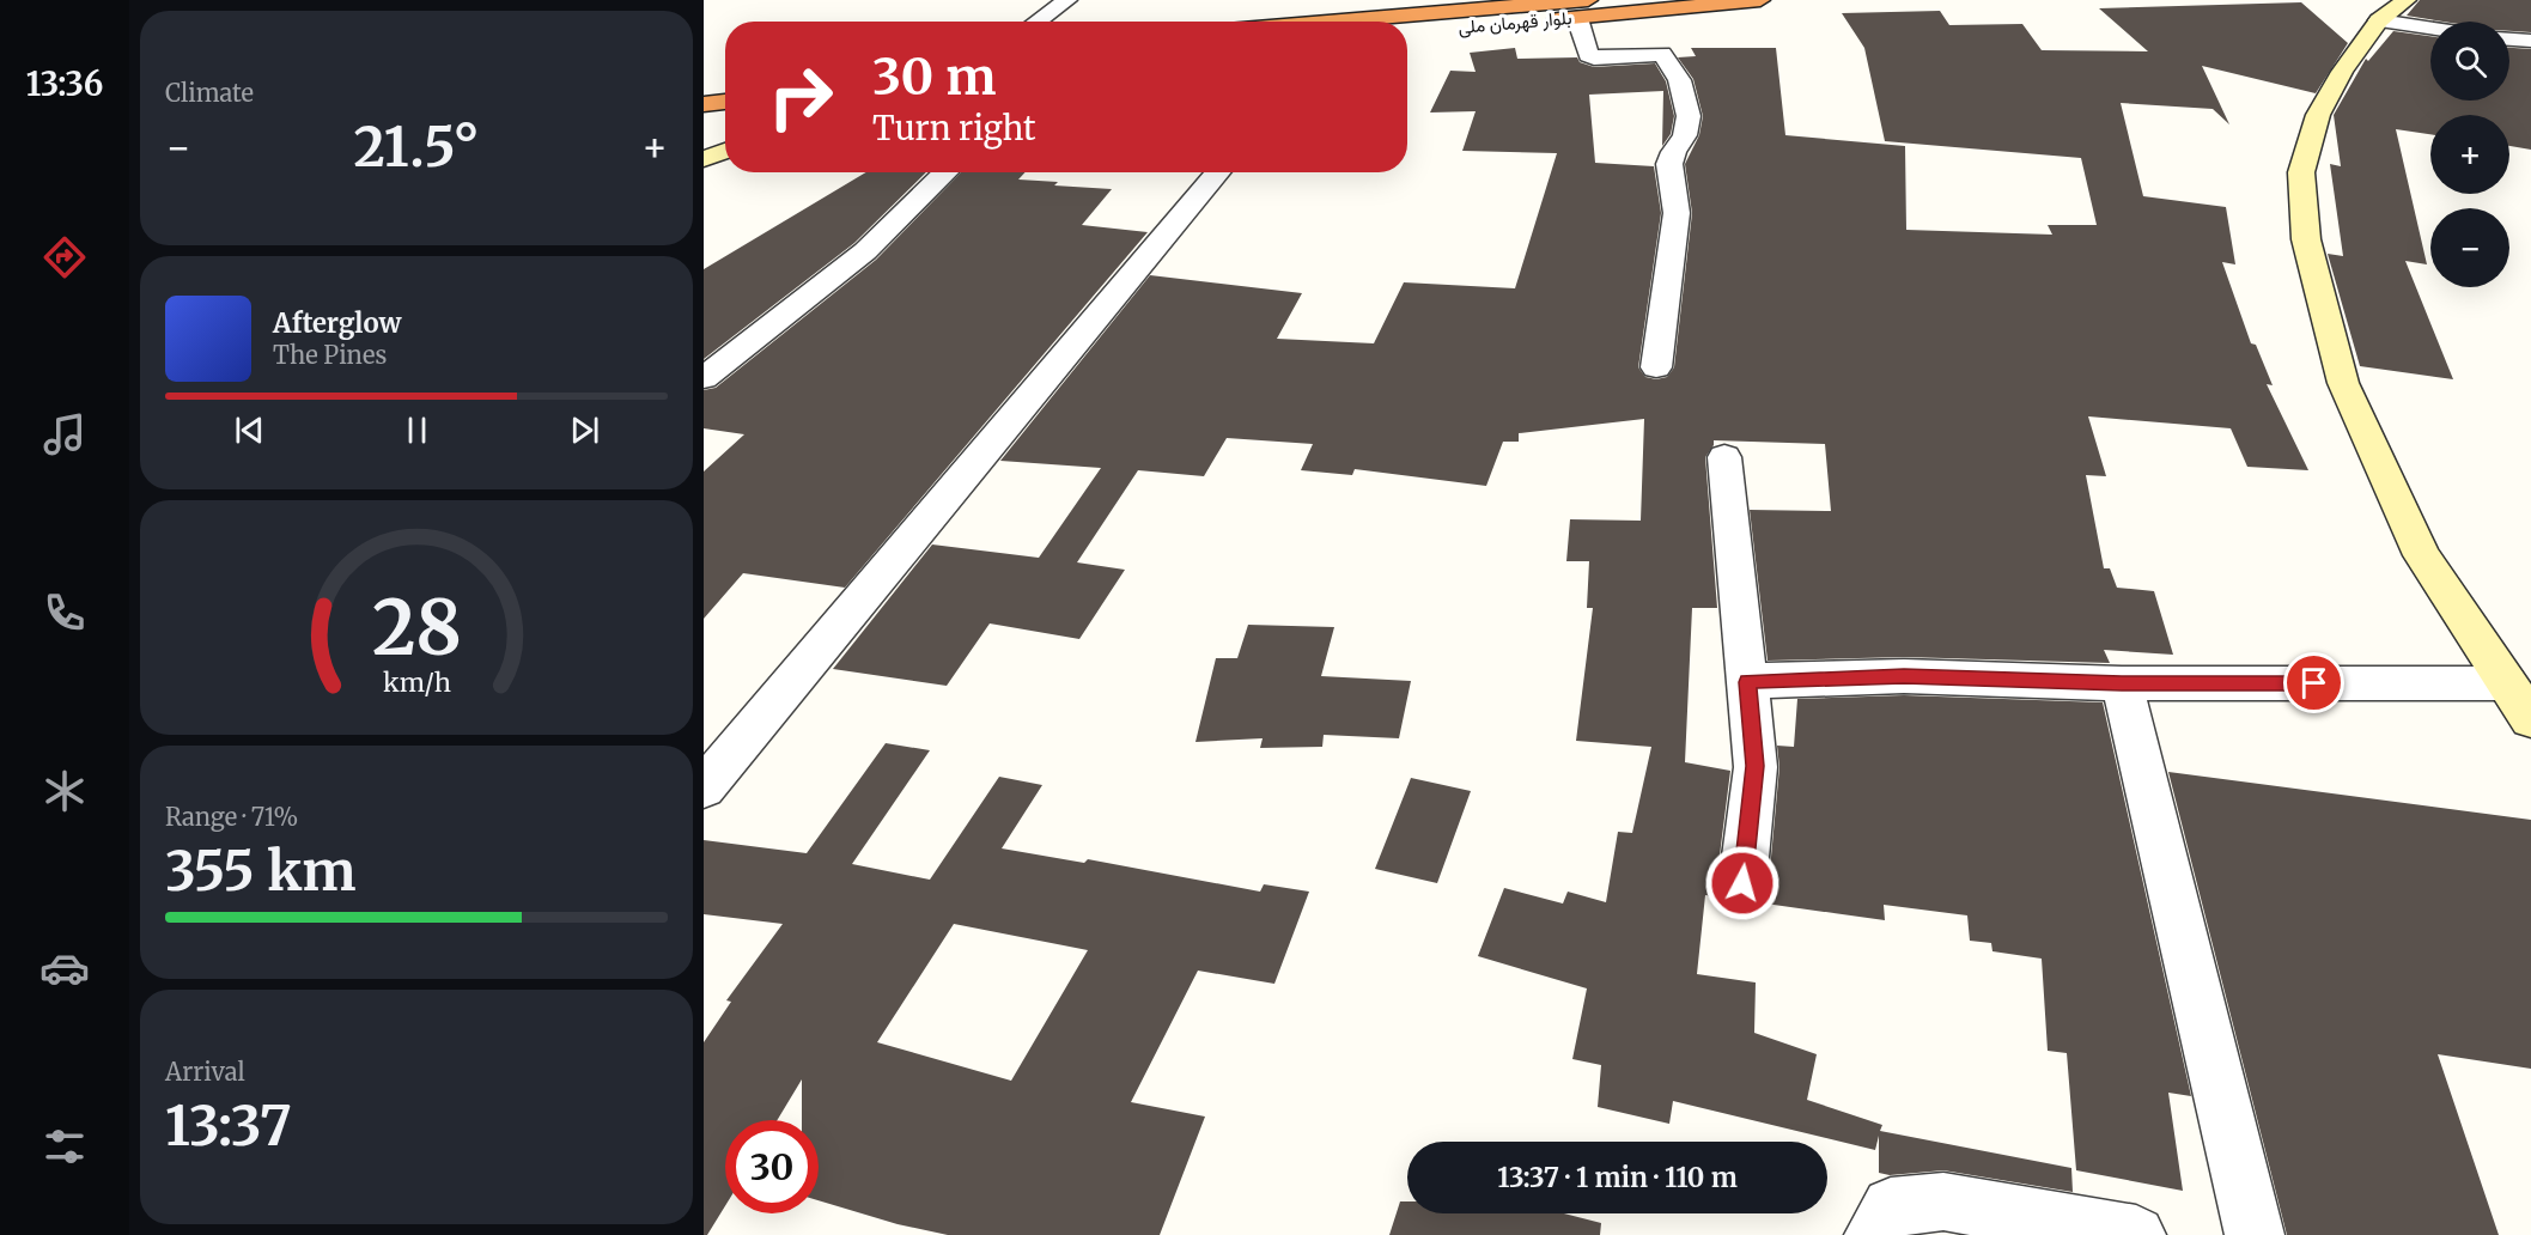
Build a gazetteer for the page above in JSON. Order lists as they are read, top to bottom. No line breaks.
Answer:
{"streets":{"highway":["بلوار قهرمان ملی"]},"page":{"tabs":"13:36","tile":["Climate",["Range · 71%","355 km"],["Arrival","13:37"]],"map_buttons":["+","−"],"turn":["30 m","Turn right"],"heat":["−","21.5°","+"],"song":["Afterglow","The Pines"],"limit":"30","trip":"13:37 · 1 min · 110 m","gauge":["28","km/h"]}}
